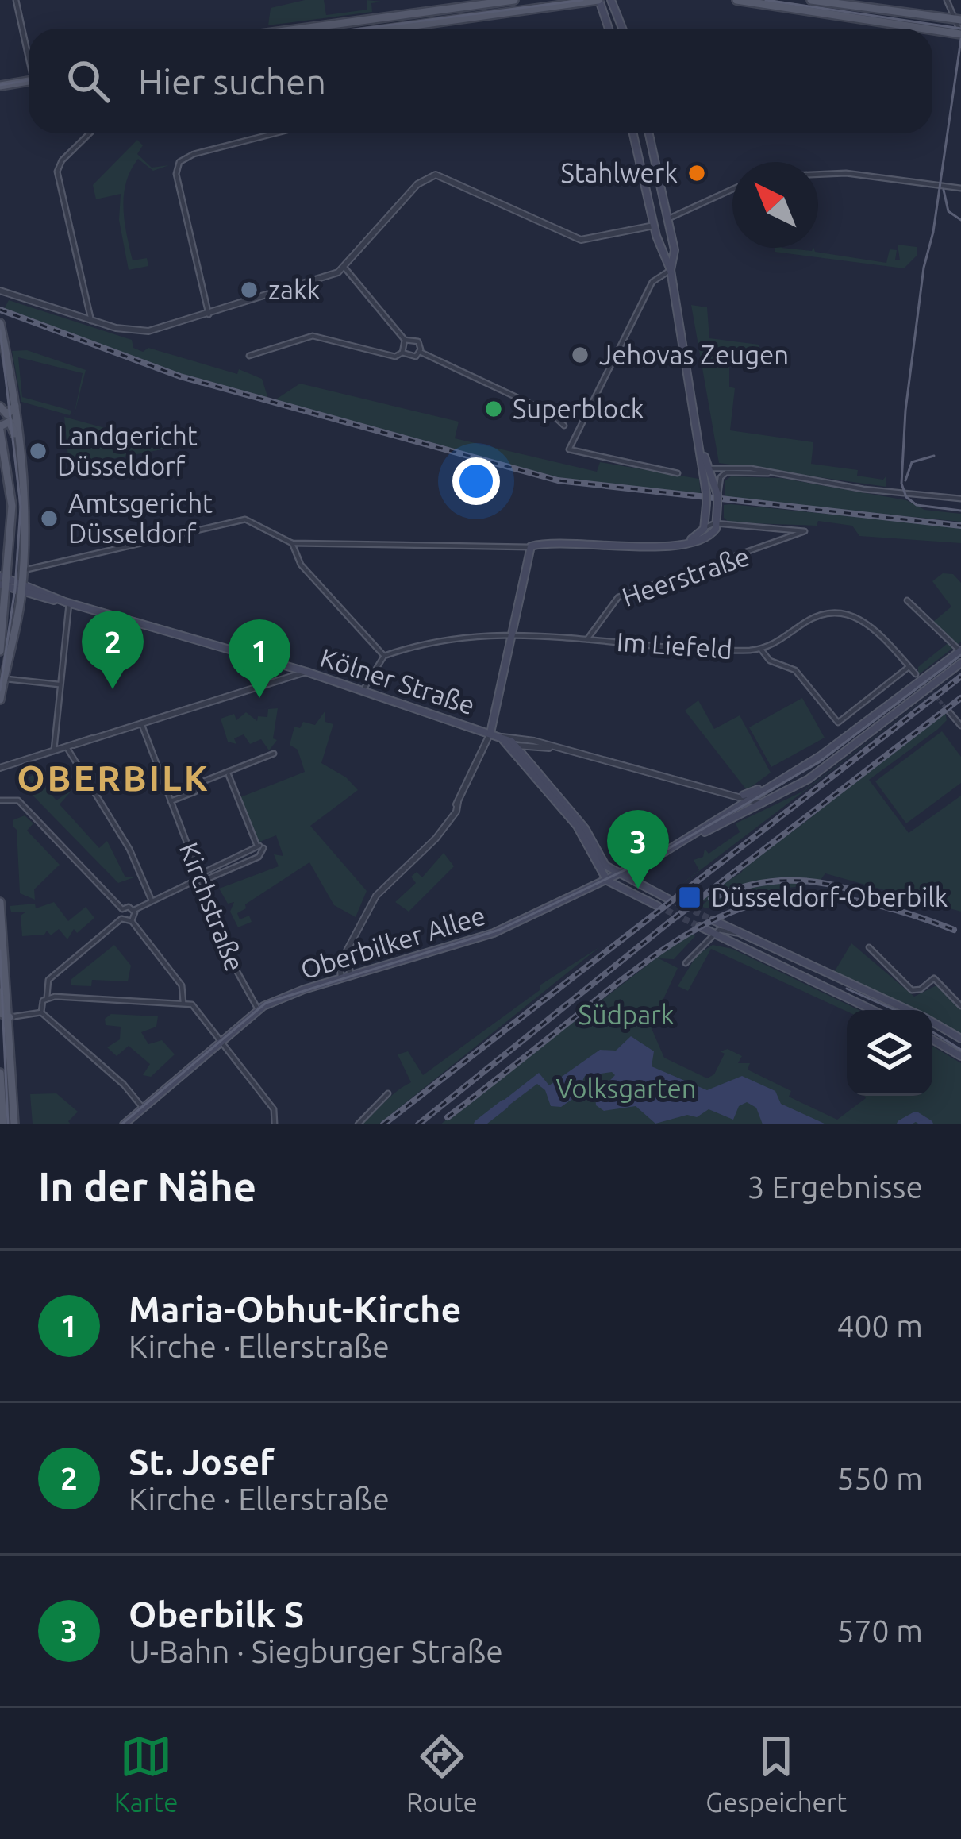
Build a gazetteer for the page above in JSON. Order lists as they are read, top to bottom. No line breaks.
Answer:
{"streets":{"main road":["Kölner Straße","Oberbilker Allee"],"street":["Heerstraße","Im Liefeld","Kirchstraße"]},"crossings":[["Heerstraße","Im Liefeld"],["Kirchstraße","Oberbilker Allee"]],"districts":["OBERBILK"],"parks":["Südpark","Volksgarten"],"places":{"other":["Stahlwerk","zakk","Jehovas Zeugen","Superblock","Landgericht Düsseldorf","Amtsgericht Düsseldorf"],"transit":["Düsseldorf-Oberbilk"]},"north":"top left","page":{"search":"Hier suchen","pins":["2","1","3"],"heading":["In der Nähe","3 Ergebnisse"],"list":[{"mark":"1","name":"Maria-Obhut-Kirche","note":"Kirche · Ellerstraße","value":"400 m"},{"mark":"2","name":"St. Josef","note":"Kirche · Ellerstraße","value":"550 m"},{"mark":"3","name":"Oberbilk S","note":"U-Bahn · Siegburger Straße","value":"570 m"}],"nav":["Karte","Route","Gespeichert"]}}
